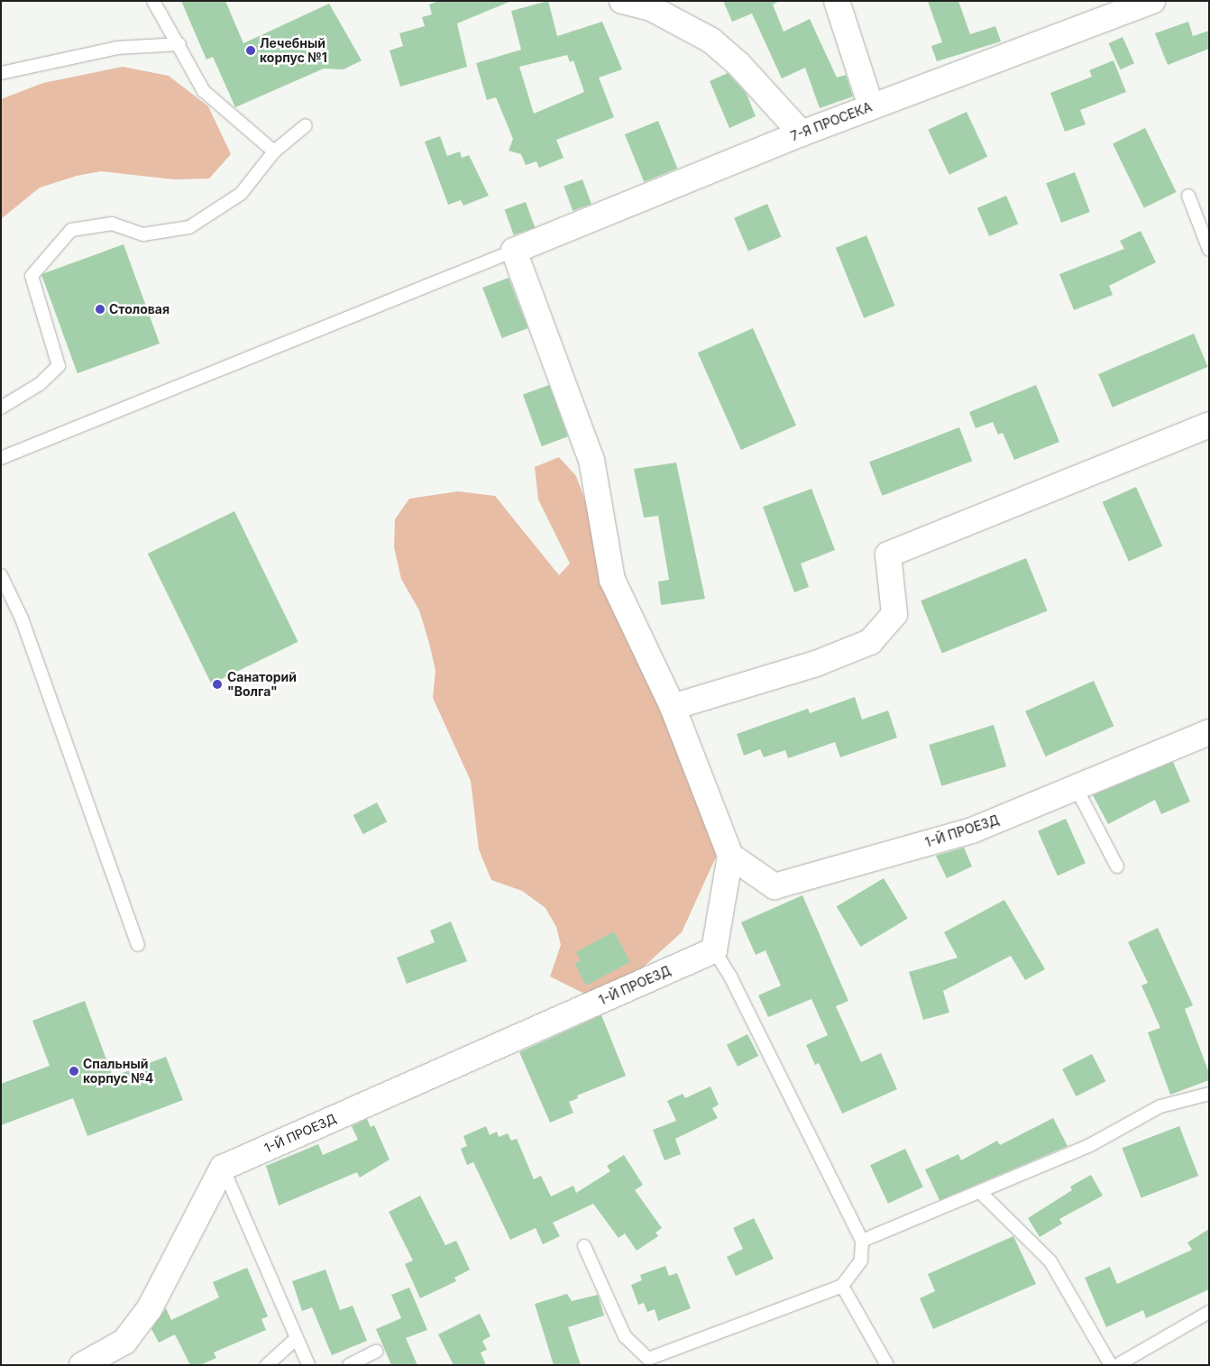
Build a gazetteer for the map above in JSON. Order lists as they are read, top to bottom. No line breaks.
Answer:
{"streets":{"street":["7-Я ПРОСЕКА","1-Й ПРОЕЗД"]},"places":["Лечебный корпус №1","Столовая","Санаторий \"Волга\"","Спальный корпус №4"]}
